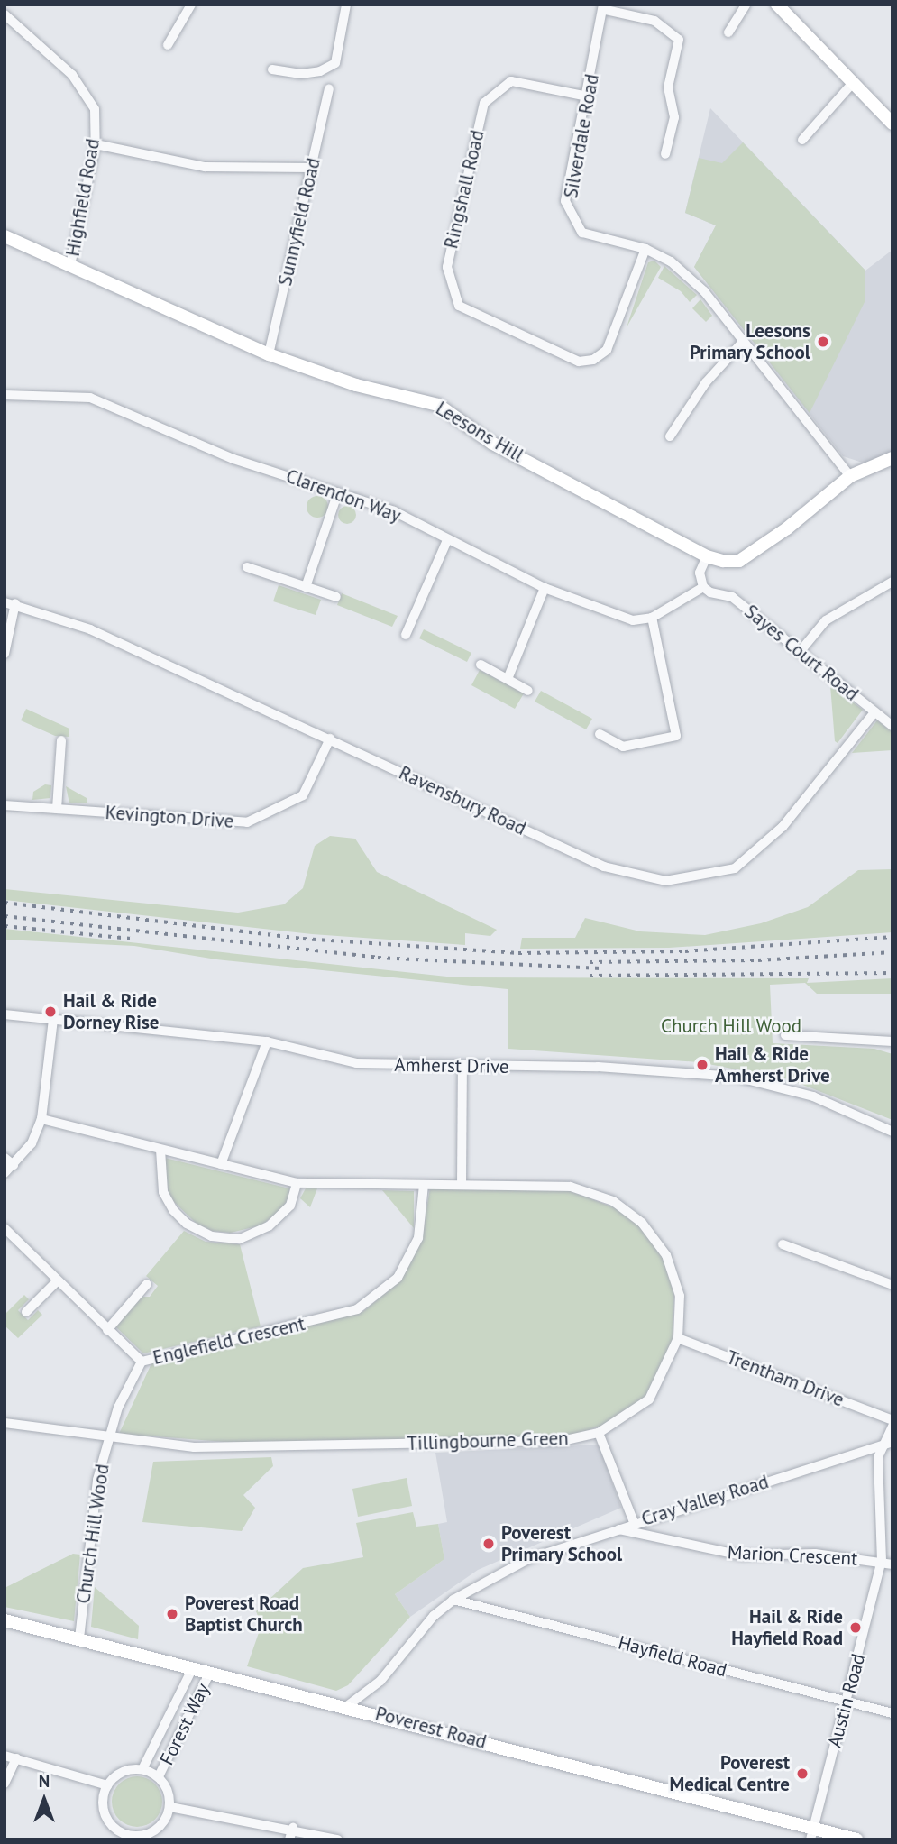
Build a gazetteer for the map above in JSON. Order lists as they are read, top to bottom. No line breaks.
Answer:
{"streets":{"street":["Silverdale Road","Ringshall Road","Highfield Road","Sunnyfield Road","Leesons Hill","Clarendon Way","Sayes Court Road","Ravensbury Road","Kevington Drive","Amherst Drive","Englefield Crescent","Trentham Drive","Tillingbourne Green","Cray Valley Road","Church Hill Wood","Marion Crescent","Hayfield Road","Austin Road","Forest Way","Poverest Road"]},"crossings":[["Silverdale Road","Ringshall Road"],["Silverdale Road","Leesons Hill"],["Highfield Road","Leesons Hill"],["Sunnyfield Road","Leesons Hill"],["Sayes Court Road","Ravensbury Road"],["Ravensbury Road","Kevington Drive"],["Englefield Crescent","Tillingbourne Green"],["Englefield Crescent","Church Hill Wood"],["Trentham Drive","Tillingbourne Green"],["Tillingbourne Green","Church Hill Wood"],["Cray Valley Road","Marion Crescent"],["Cray Valley Road","Hayfield Road"],["Cray Valley Road","Austin Road"],["Cray Valley Road","Poverest Road"],["Church Hill Wood","Poverest Road"],["Marion Crescent","Austin Road"],["Hayfield Road","Austin Road"],["Austin Road","Poverest Road"],["Forest Way","Poverest Road"]],"parks":["Church Hill Wood"],"places":["Leesons Primary School","Hail & Ride Dorney Rise","Hail & Ride Amherst Drive","Poverest Primary School","Poverest Road Baptist Church","Hail & Ride Hayfield Road","Poverest Medical Centre"],"north":"top"}
